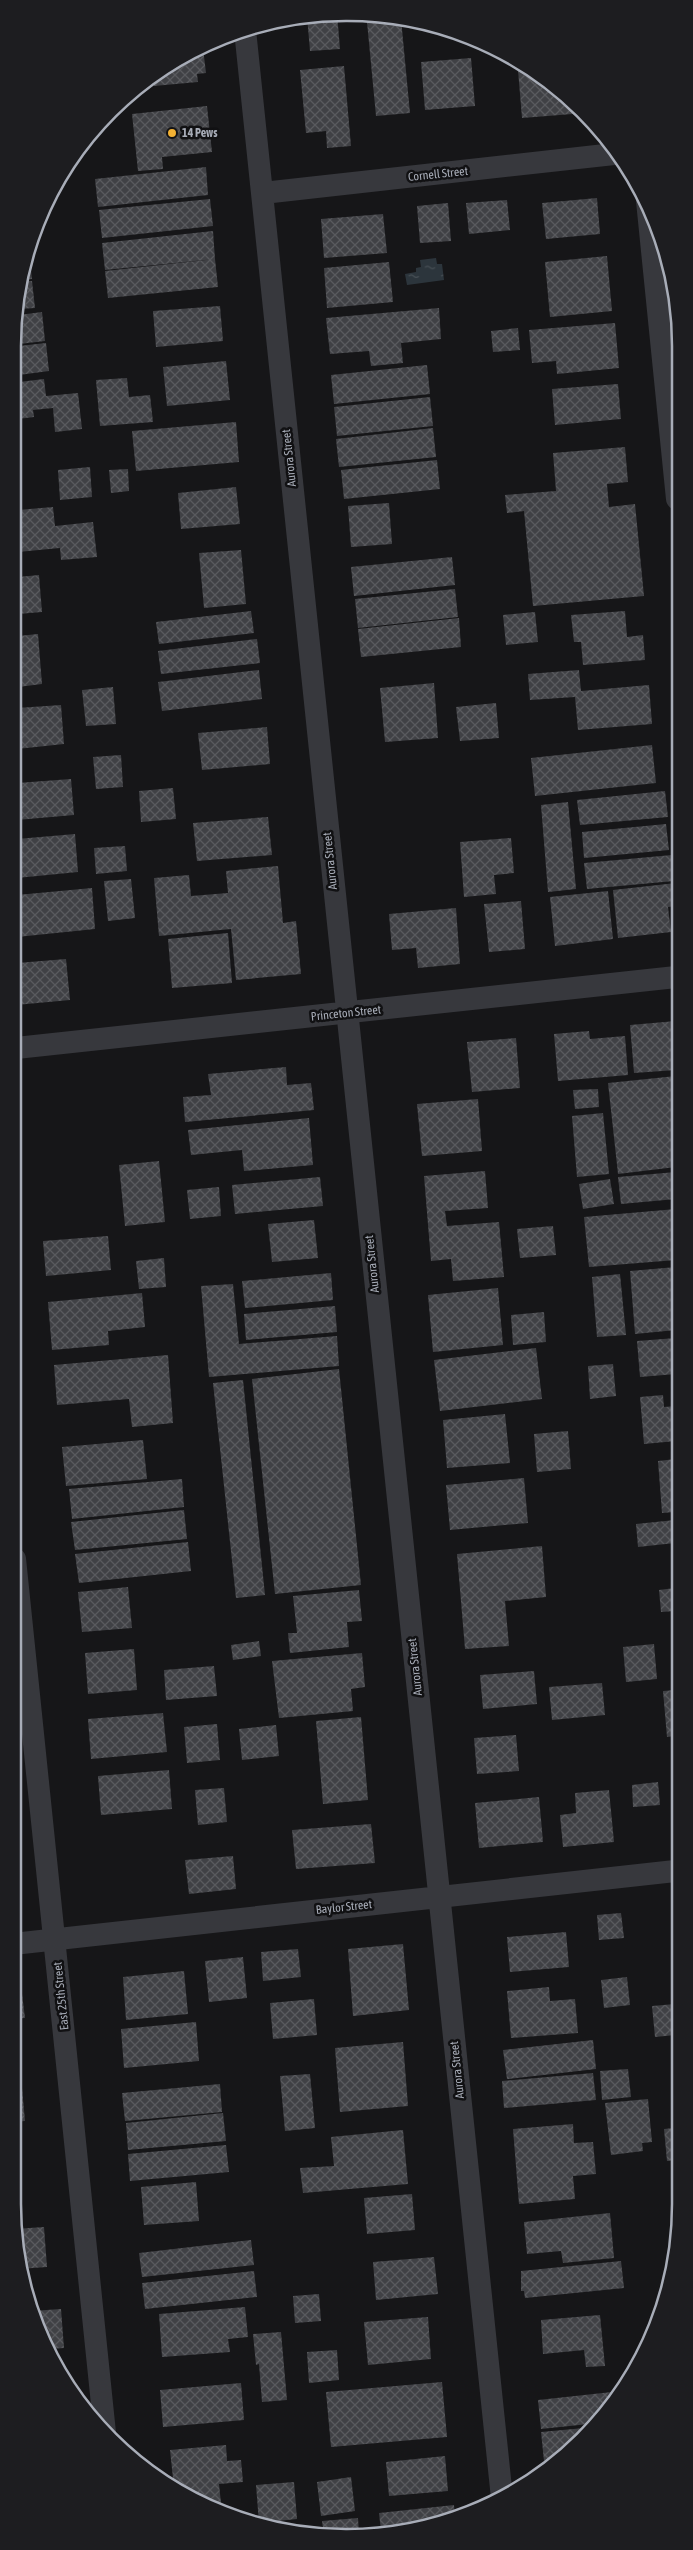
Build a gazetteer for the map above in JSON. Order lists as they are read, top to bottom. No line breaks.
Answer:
{"streets":{"street":["Cornell Street","Aurora Street","Princeton Street","Baylor Street","East 25th Street"]},"crossings":[["Cornell Street","Aurora Street"],["Aurora Street","Princeton Street"],["Aurora Street","Baylor Street"],["Baylor Street","East 25th Street"]],"places":["14 Pews"]}
